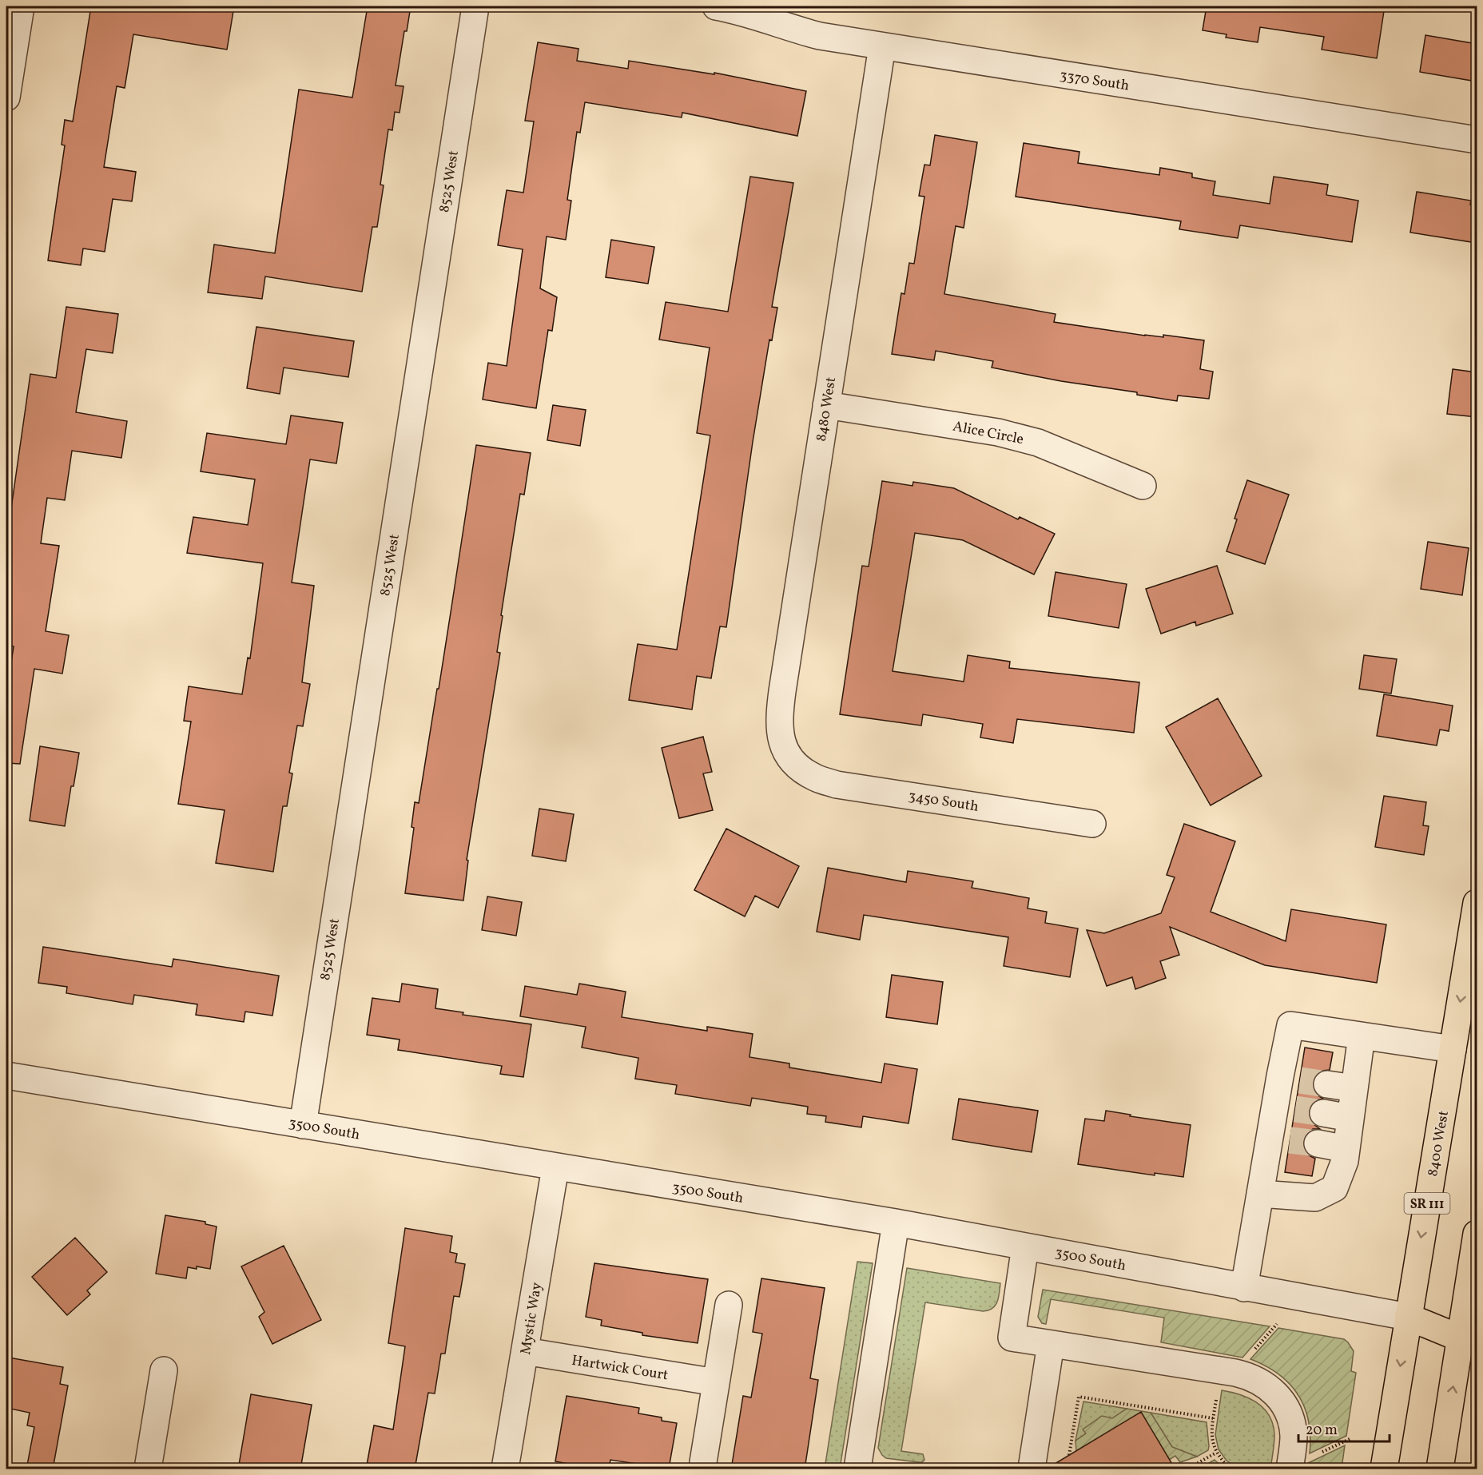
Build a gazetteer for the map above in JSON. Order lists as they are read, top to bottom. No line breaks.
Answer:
{"streets":{"main road":["3500 South","8400 West","SR 111"],"street":["3370 South","8525 West","8480 West","Alice Circle","3450 South","Mystic Way","Hartwick Court"]},"crossings":[["3370 South","8480 West"],["8525 West","3500 South"],["8480 West","Alice Circle"],["8480 West","3450 South"],["3500 South","8400 West"],["3500 South","Mystic Way"],["Mystic Way","Hartwick Court"]],"scale_bar":"20 m"}
